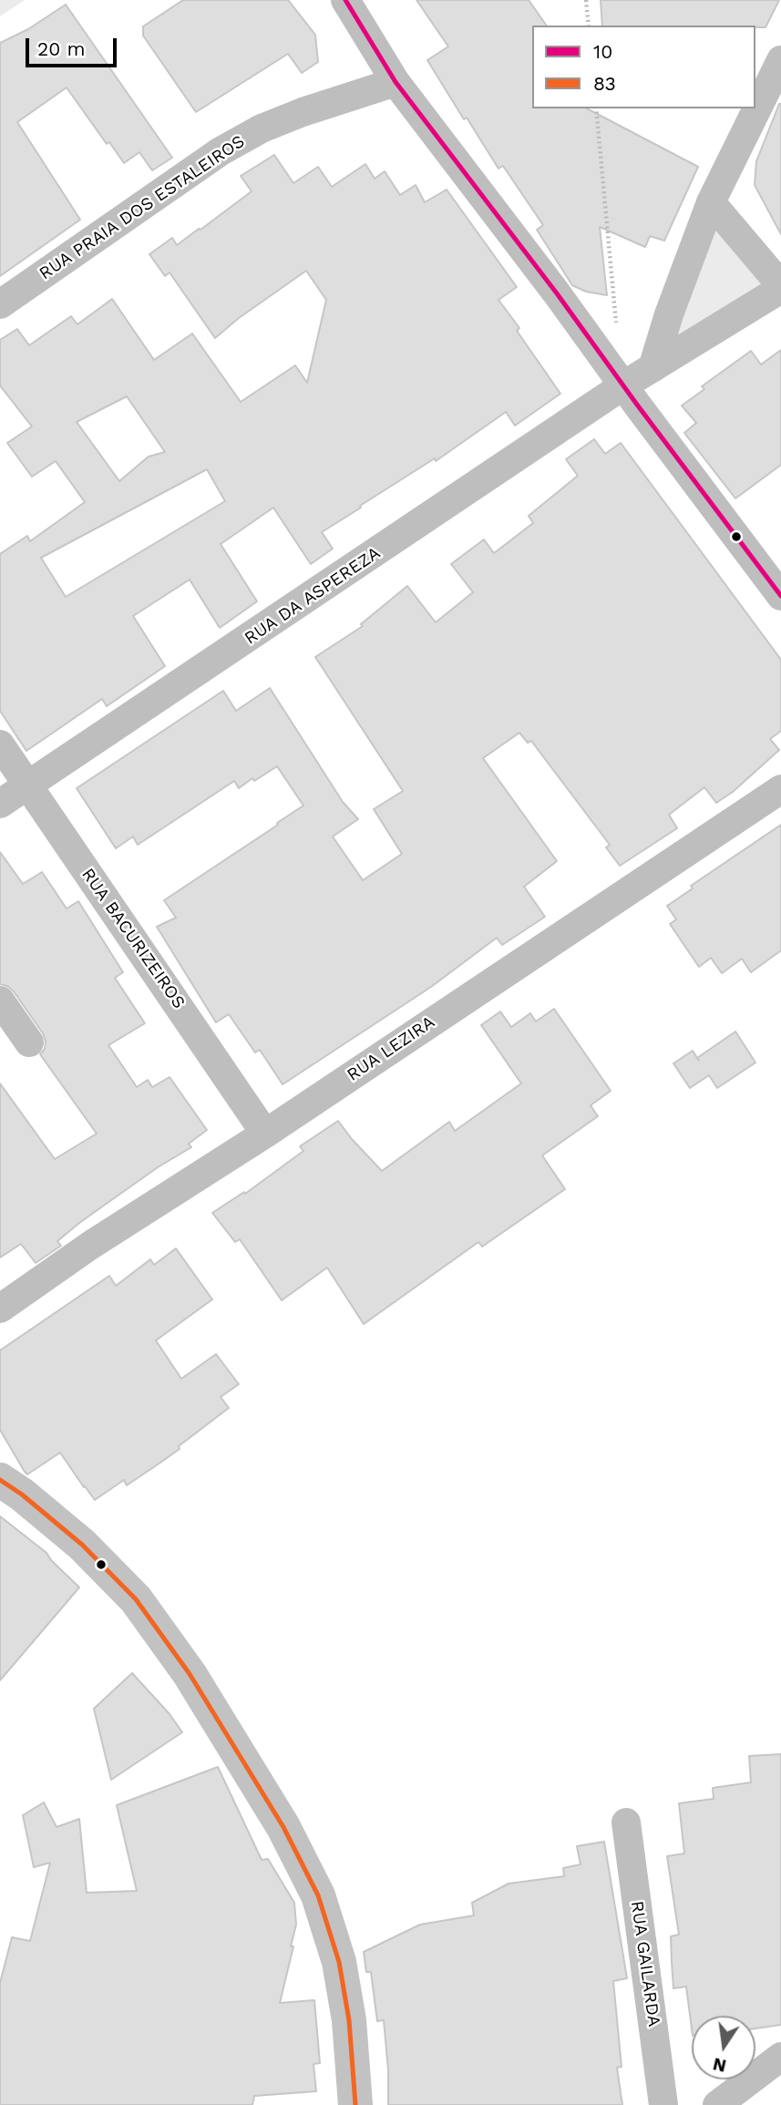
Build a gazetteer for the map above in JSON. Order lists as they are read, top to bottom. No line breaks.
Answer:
{"streets":{"street":["RUA PRAIA DOS ESTALEIROS","RUA DA ASPEREZA","RUA BACURIZEIROS","RUA LEZIRA","RUA GAILARDA"]},"crossings":[["RUA DA ASPEREZA","RUA BACURIZEIROS"],["RUA BACURIZEIROS","RUA LEZIRA"]],"lines":["transit line 10","transit line 83"],"legend":["10","83"],"scale_bar":"20 m","north":"bottom"}
